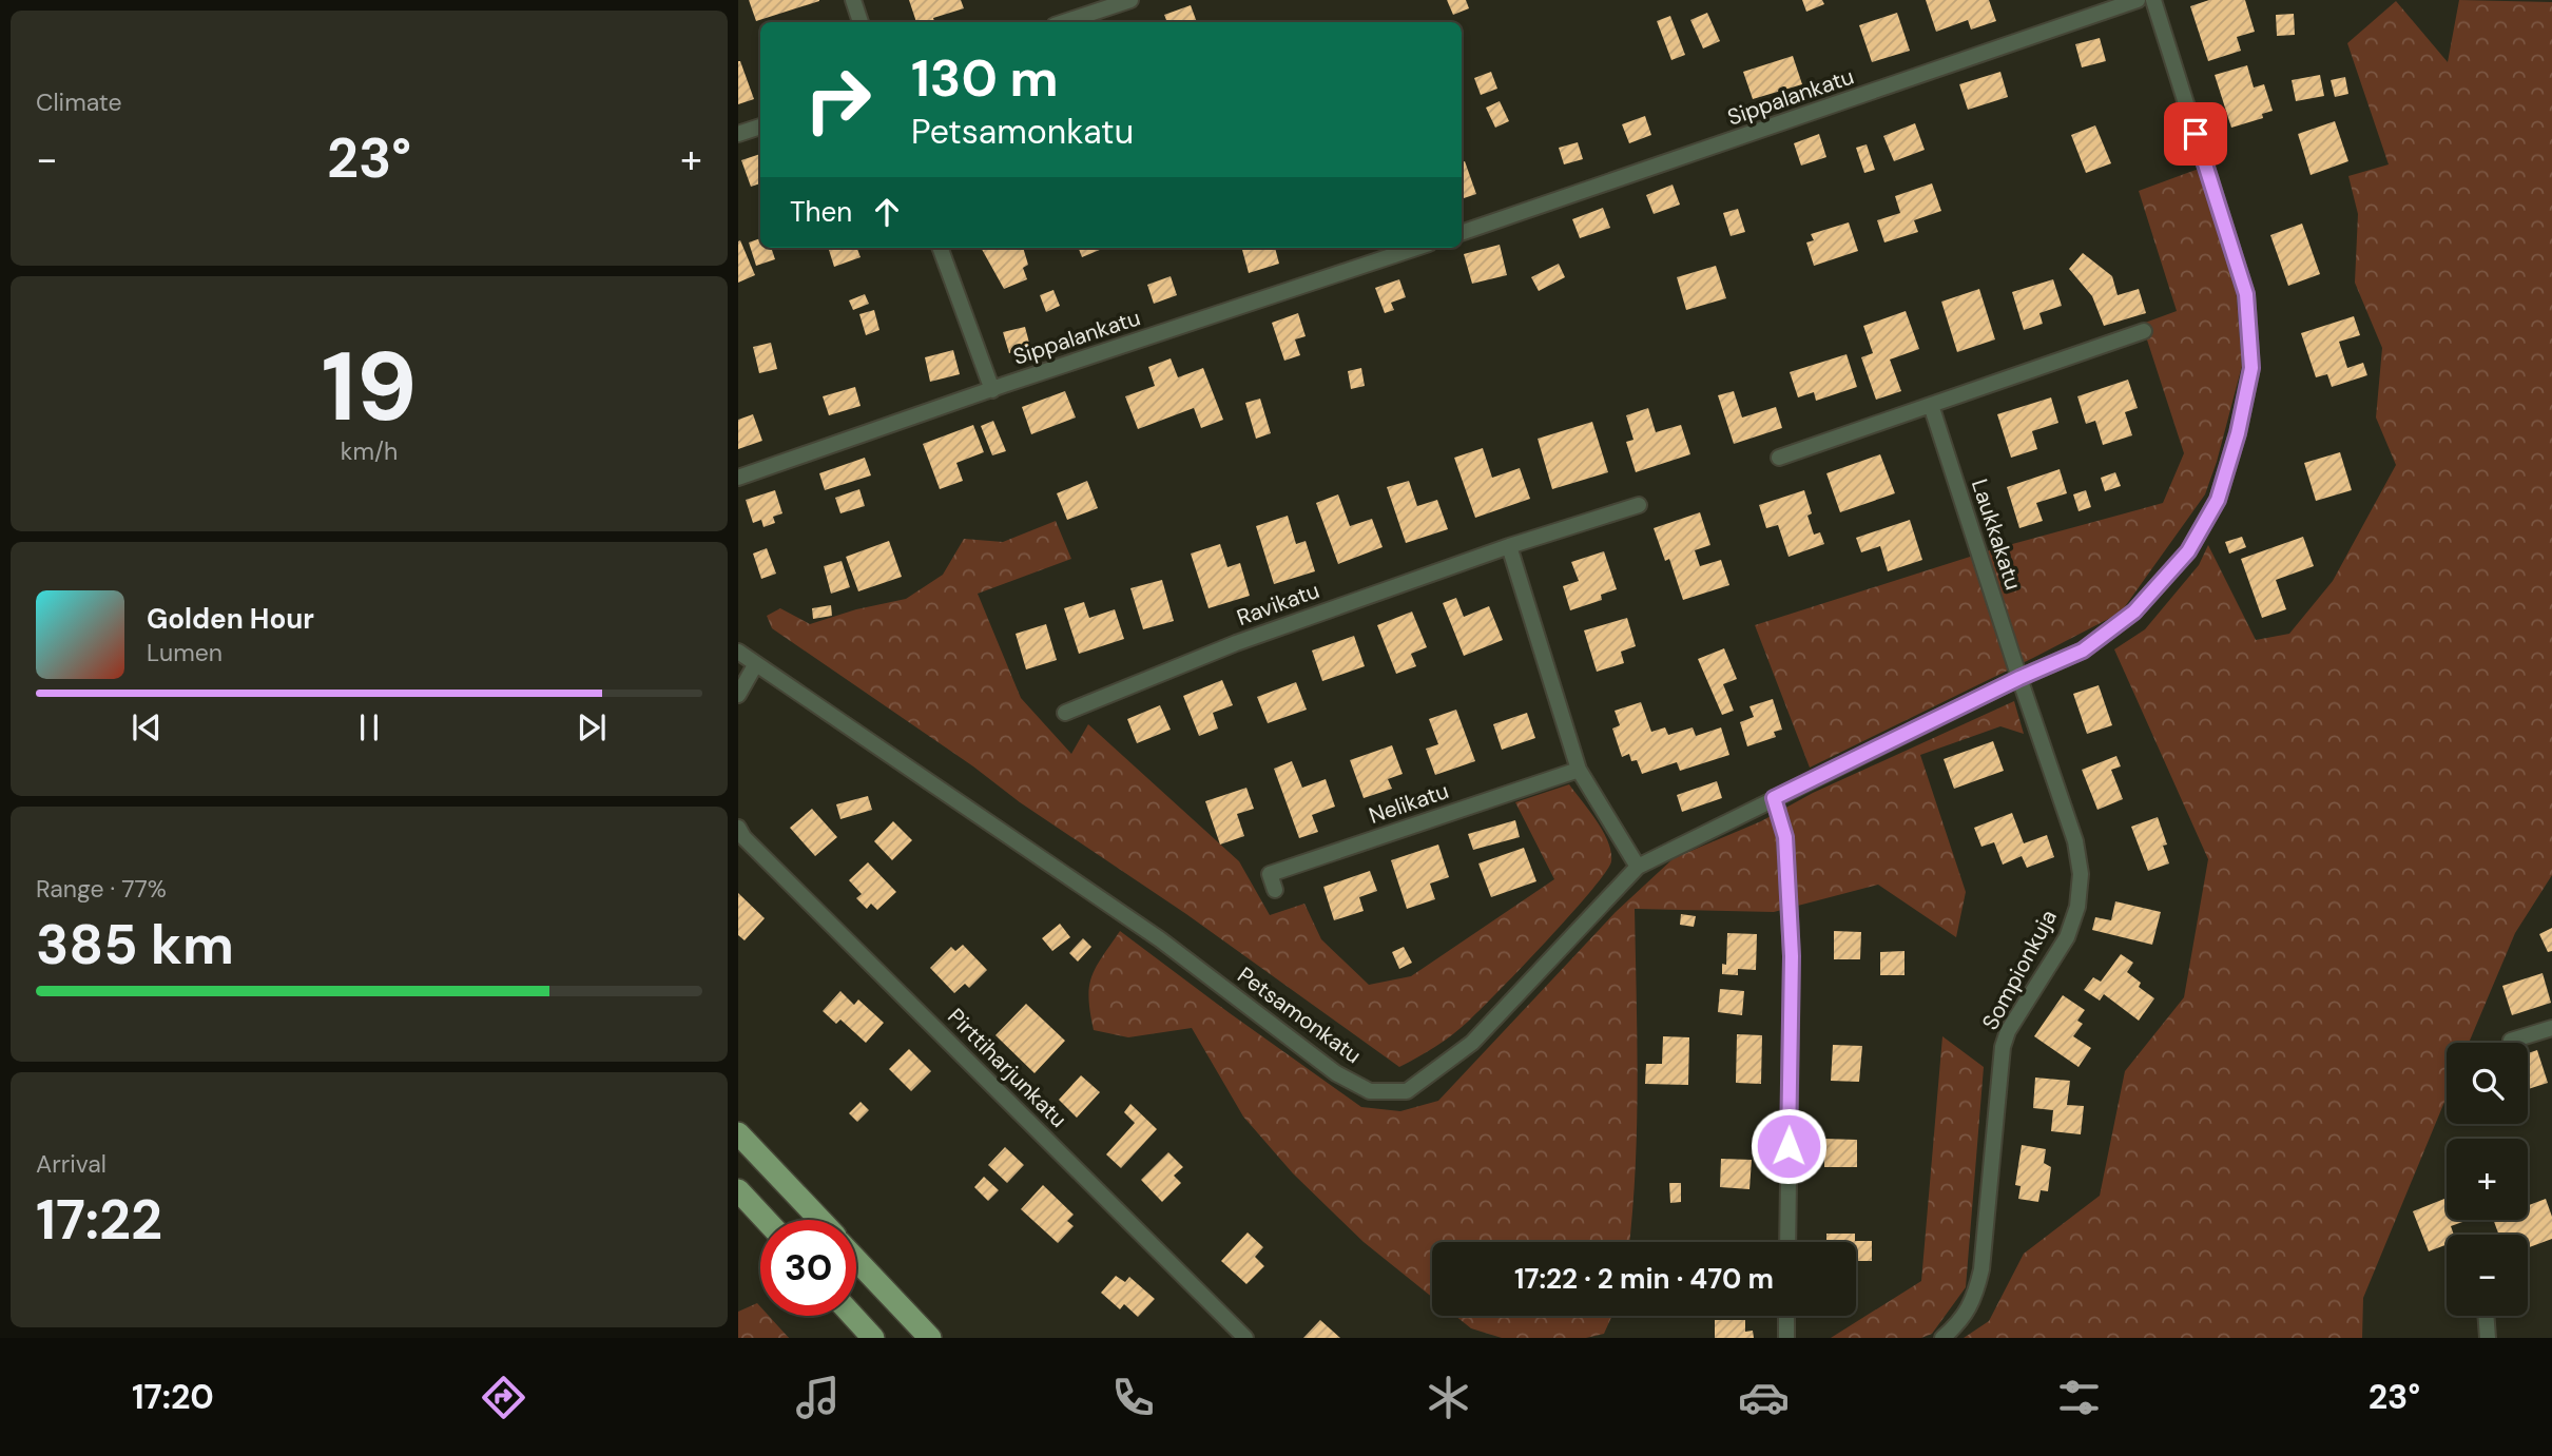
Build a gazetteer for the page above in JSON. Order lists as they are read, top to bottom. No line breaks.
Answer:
{"streets":{"street":["Sippalankatu","Laukkakatu","Ravikatu","Nelikatu","Sompionkuja","Petsamonkatu","Pirttiharjunkatu"]},"crossings":[["Laukkakatu","Sompionkuja"],["Laukkakatu","Petsamonkatu"],["Sompionkuja","Petsamonkatu"]],"page":{"tile":["Climate",["19","km/h"],["Range · 77%","385 km"],["Arrival","17:22"]],"turn":["130 m","Petsamonkatu"],"heat":["−","23°","+"],"then":"Then","song":["Golden Hour","Lumen"],"map_buttons":["+","−"],"limit":"30","trip":"17:22 · 2 min · 470 m","tabs":["17:20","23°"]}}
